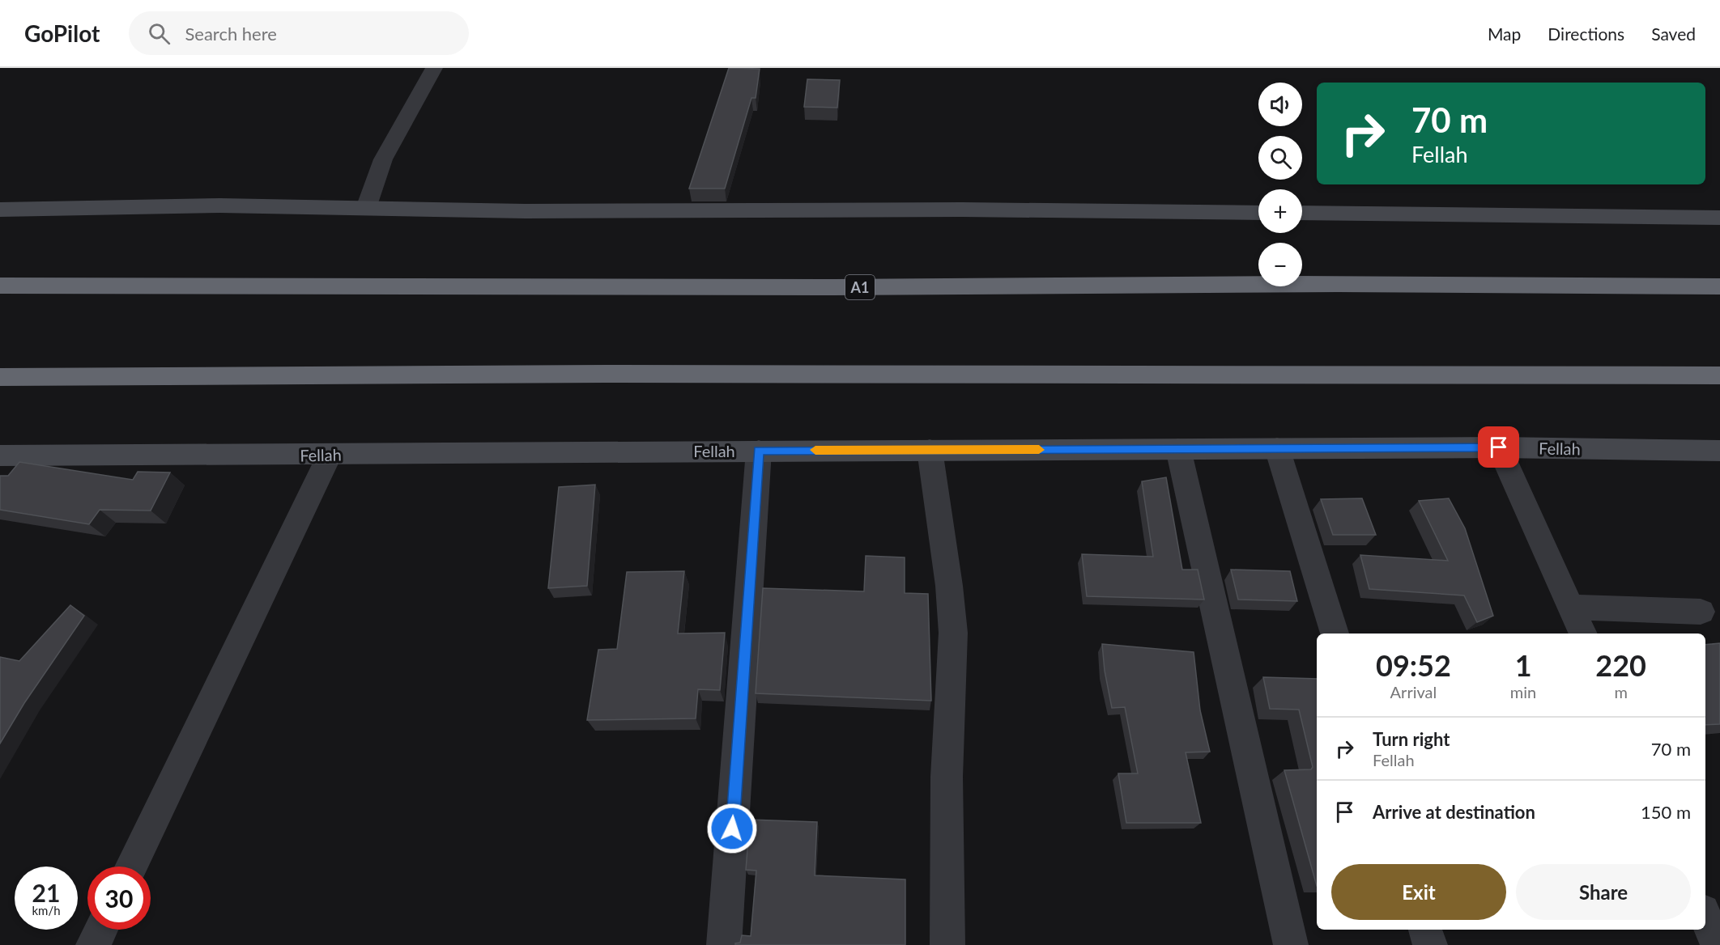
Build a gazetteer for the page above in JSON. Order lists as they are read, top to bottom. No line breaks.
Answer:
{"streets":{"highway":["A1"],"street":["Fellah"]},"page":{"header":"GoPilot","search":"Search here","nav":["Map","Directions","Saved"],"map_buttons":["+","−"],"turn":["70 m","Fellah"],"eta":["09:52","Arrival","1","min","220","m"],"list":[{"name":"Turn right","note":"Fellah","value":"70 m"},{"name":"Arrive at destination","value":"150 m"}],"buttons":["Exit","Share"],"speed":"21 km/h","limit":"30"}}
